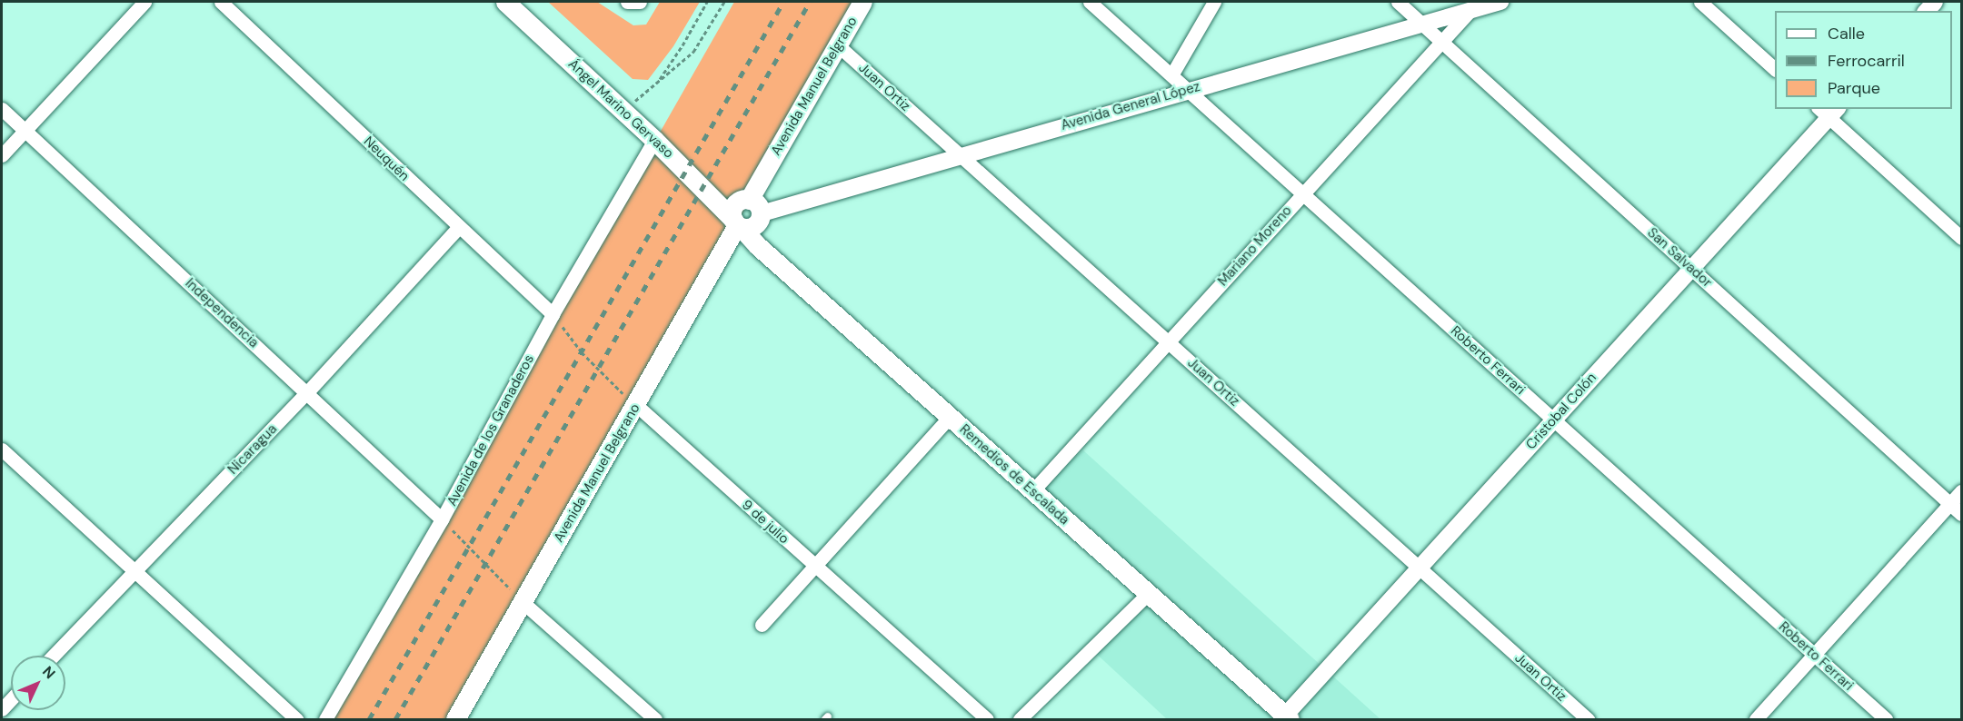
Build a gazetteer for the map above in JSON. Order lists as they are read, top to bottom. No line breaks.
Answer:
{"streets":{"main road":["Avenida Manuel Belgrano","Ángel Marino Gervaso","Remedios de Escalada"],"street":["Juan Ortiz","Avenida General López","Neuquén","Mariano Moreno","San Salvador","Independencia","Roberto Ferrari","Cristobal Colón","Avenida de los Granaderos","Nicaragua","9 de julio"]},"crossings":[["Avenida Manuel Belgrano","Juan Ortiz"],["Avenida Manuel Belgrano","Avenida General López"],["Avenida Manuel Belgrano","Ángel Marino Gervaso"],["Avenida Manuel Belgrano","Remedios de Escalada"],["Avenida Manuel Belgrano","9 de julio"],["Juan Ortiz","Avenida General López"],["Juan Ortiz","Mariano Moreno"],["Juan Ortiz","Cristobal Colón"],["Avenida General López","Mariano Moreno"],["Avenida General López","San Salvador"],["Avenida General López","Roberto Ferrari"],["Ángel Marino Gervaso","Avenida de los Granaderos"],["Ángel Marino Gervaso","Remedios de Escalada"],["Neuquén","Avenida de los Granaderos"],["Neuquén","Nicaragua"],["Mariano Moreno","San Salvador"],["Mariano Moreno","Roberto Ferrari"],["Mariano Moreno","Remedios de Escalada"],["San Salvador","Cristobal Colón"],["Independencia","Avenida de los Granaderos"],["Independencia","Nicaragua"],["Roberto Ferrari","Cristobal Colón"],["Cristobal Colón","Remedios de Escalada"]],"legend":["Calle","Ferrocarril","Parque"],"north":"top right"}
